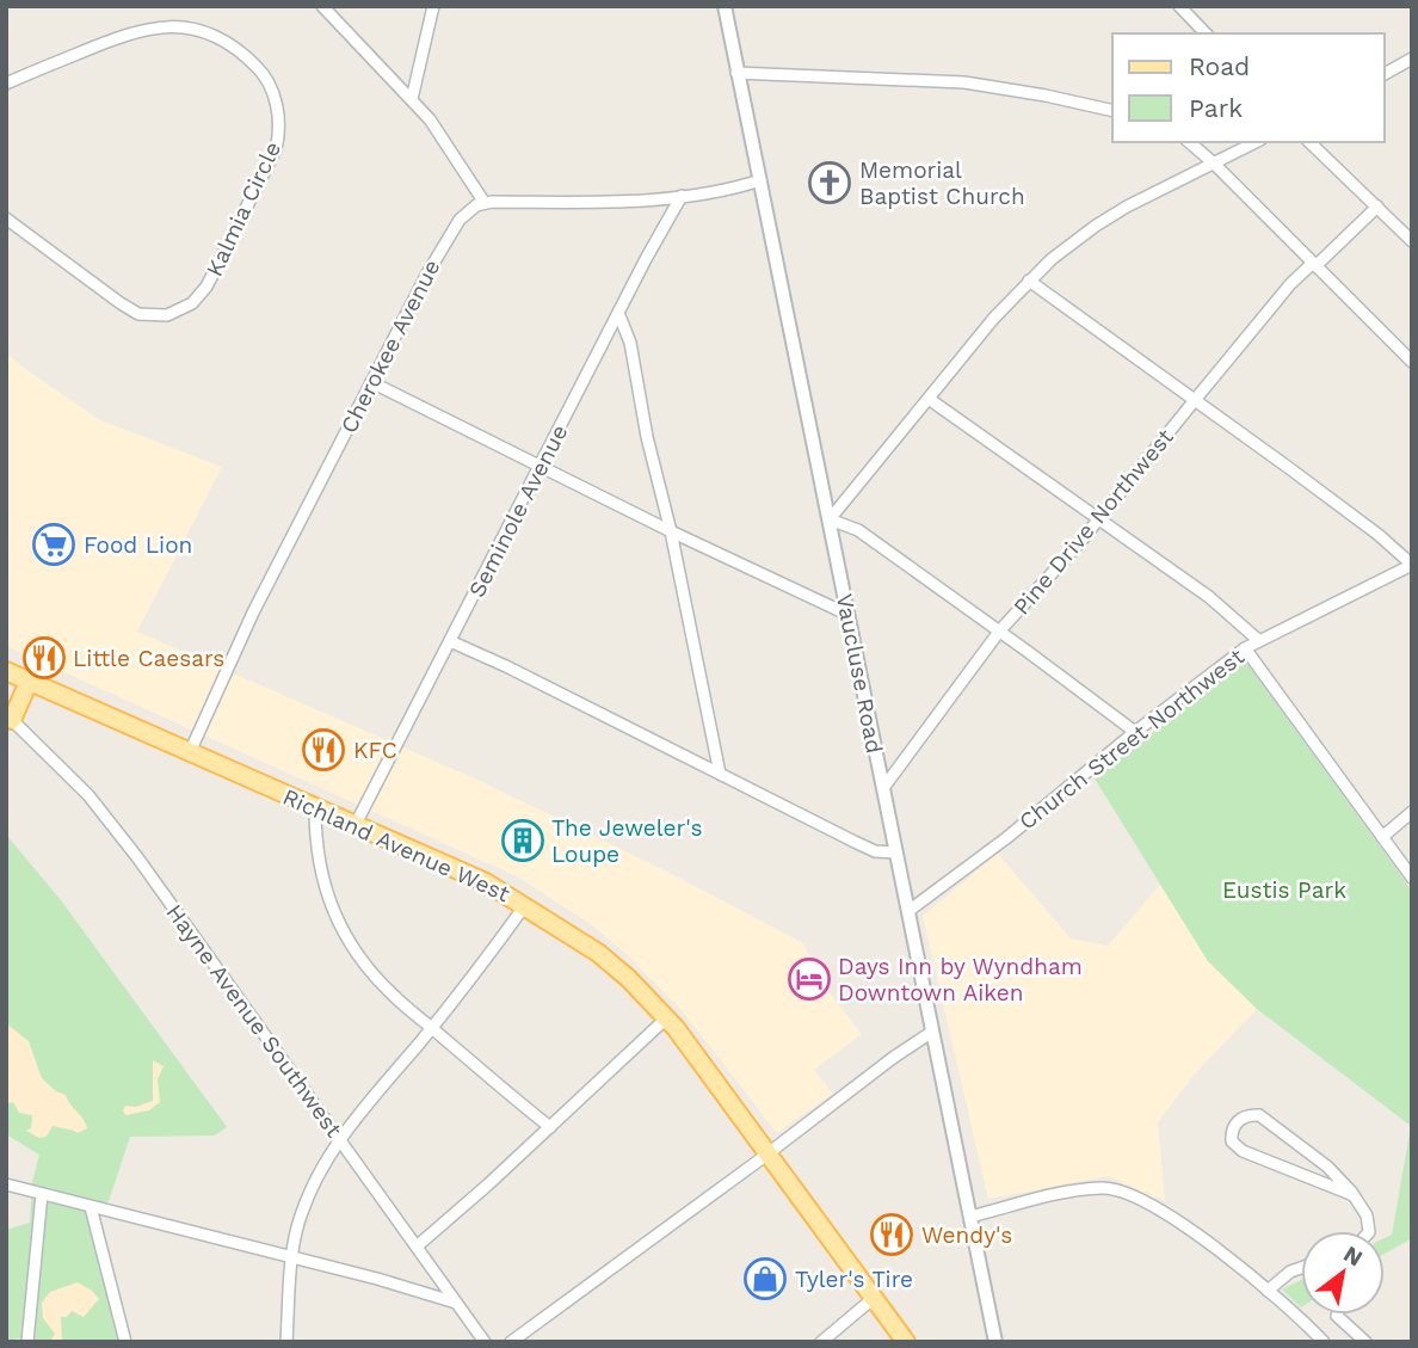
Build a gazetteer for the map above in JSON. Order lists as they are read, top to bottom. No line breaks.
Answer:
{"streets":{"main road":["Richland Avenue West"],"street":["Kalmia Circle","Cherokee Avenue","Seminole Avenue","Pine Drive Northwest","Vaucluse Road","Church Street Northwest","Hayne Avenue Southwest"]},"crossings":[["Cherokee Avenue","Richland Avenue West"],["Seminole Avenue","Richland Avenue West"],["Pine Drive Northwest","Vaucluse Road"],["Vaucluse Road","Church Street Northwest"]],"parks":["Eustis Park"],"places":{"church":["Memorial Baptist Church"],"supermarket":["Food Lion"],"restaurant":["Little Caesars","KFC","Wendy's"],"building":["The Jeweler's Loupe"],"hotel":["Days Inn by Wyndham Downtown Aiken"],"shop":["Tyler's Tire"]},"legend":["Road","Park"],"north":"top right"}
